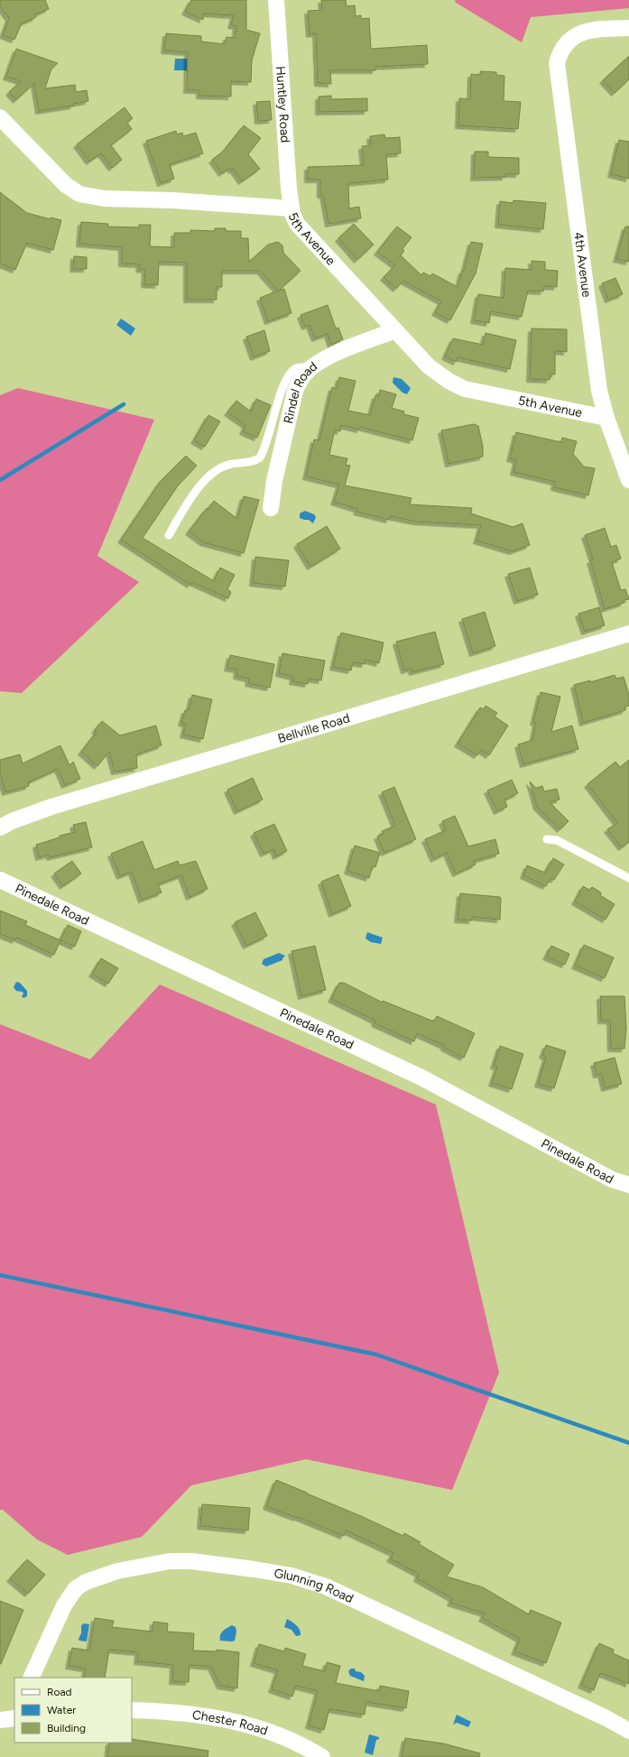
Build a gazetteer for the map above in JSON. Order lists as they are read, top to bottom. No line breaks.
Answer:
{"streets":{"street":["Huntley Road","5th Avenue","4th Avenue","Rindel Road","Bellville Road","Pinedale Road","Glunning Road","Chester Road"]},"crossings":[["Huntley Road","5th Avenue"],["5th Avenue","4th Avenue"],["5th Avenue","Rindel Road"]],"legend":["Road","Water","Building"]}
